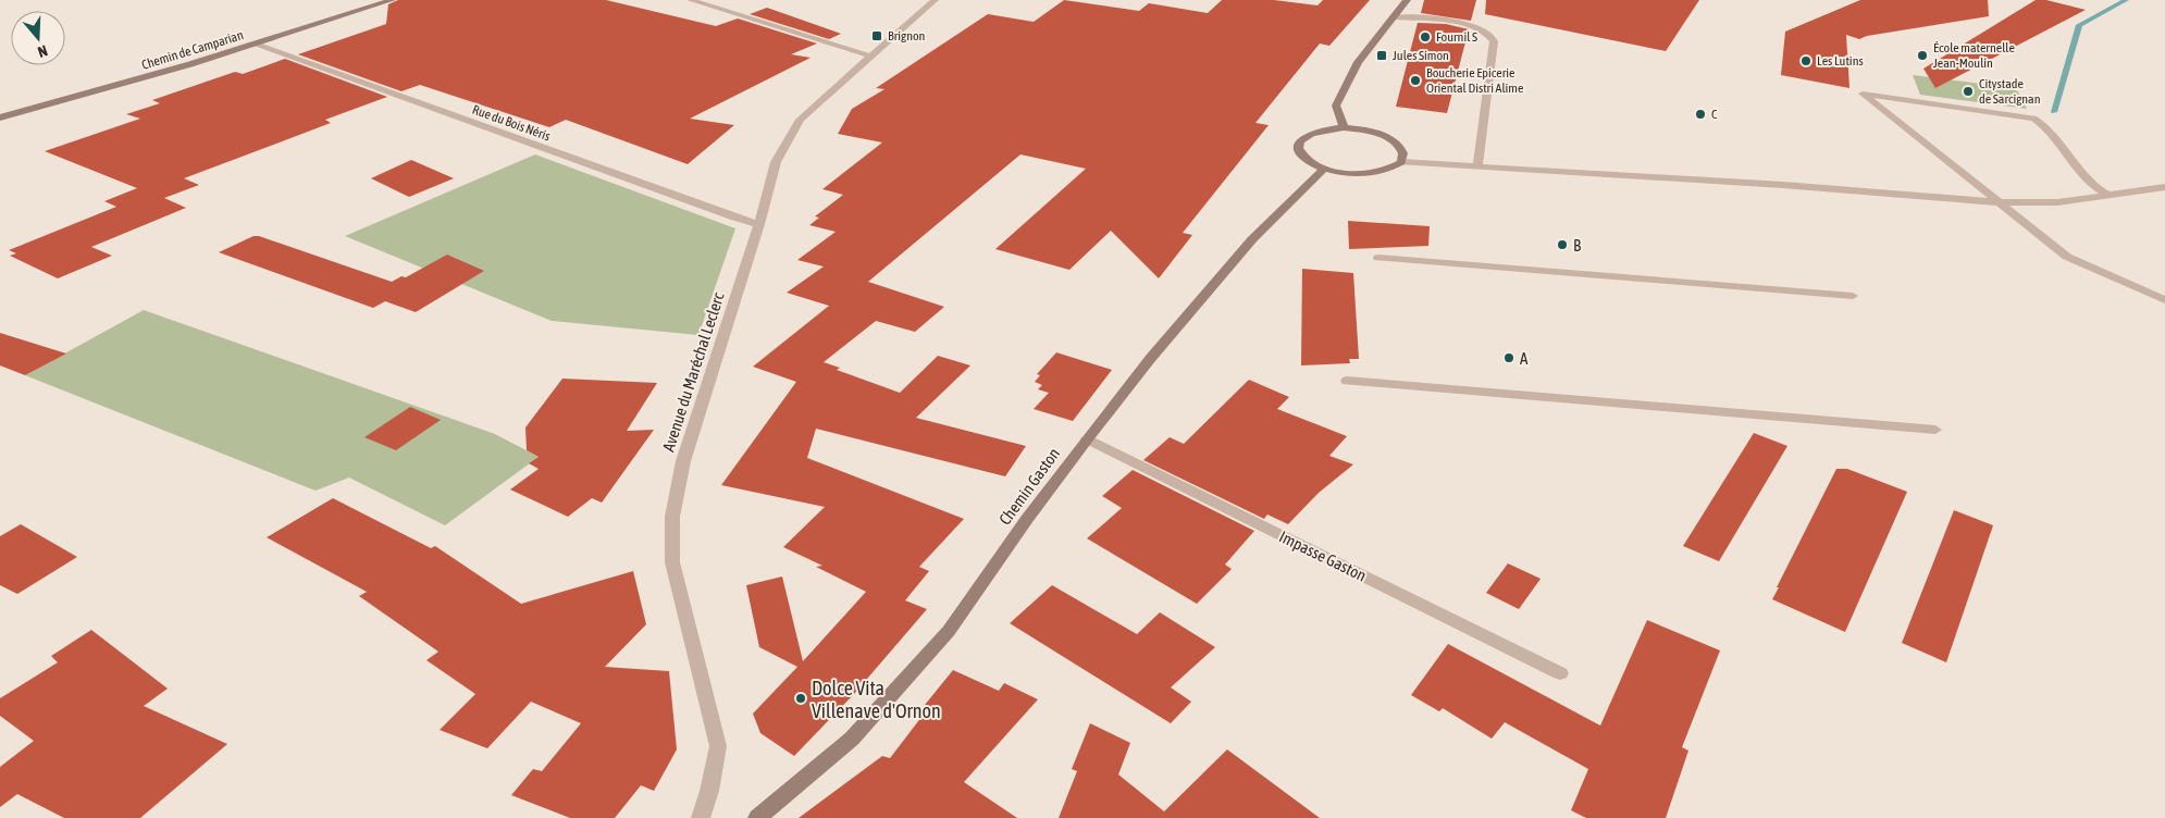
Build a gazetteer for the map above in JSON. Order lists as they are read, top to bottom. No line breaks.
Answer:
{"streets":{"street":["Chemin de Camparian","Rue du Bois Néris","Avenue du Maréchal Leclerc","Chemin Gaston","Impasse Gaston"]},"crossings":[["Chemin de Camparian","Rue du Bois Néris"],["Rue du Bois Néris","Avenue du Maréchal Leclerc"],["Chemin Gaston","Impasse Gaston"]],"places":{"transit":["Brignon","Jules Simon"],"other":["Fournil S","École maternelle Jean-Moulin","Les Lutins","Boucherie Epicerie Oriental Distri Alime","Citystade de Sarcignan","C","B","A","Dolce Vita Villenave d'Ornon"]},"north":"bottom"}
